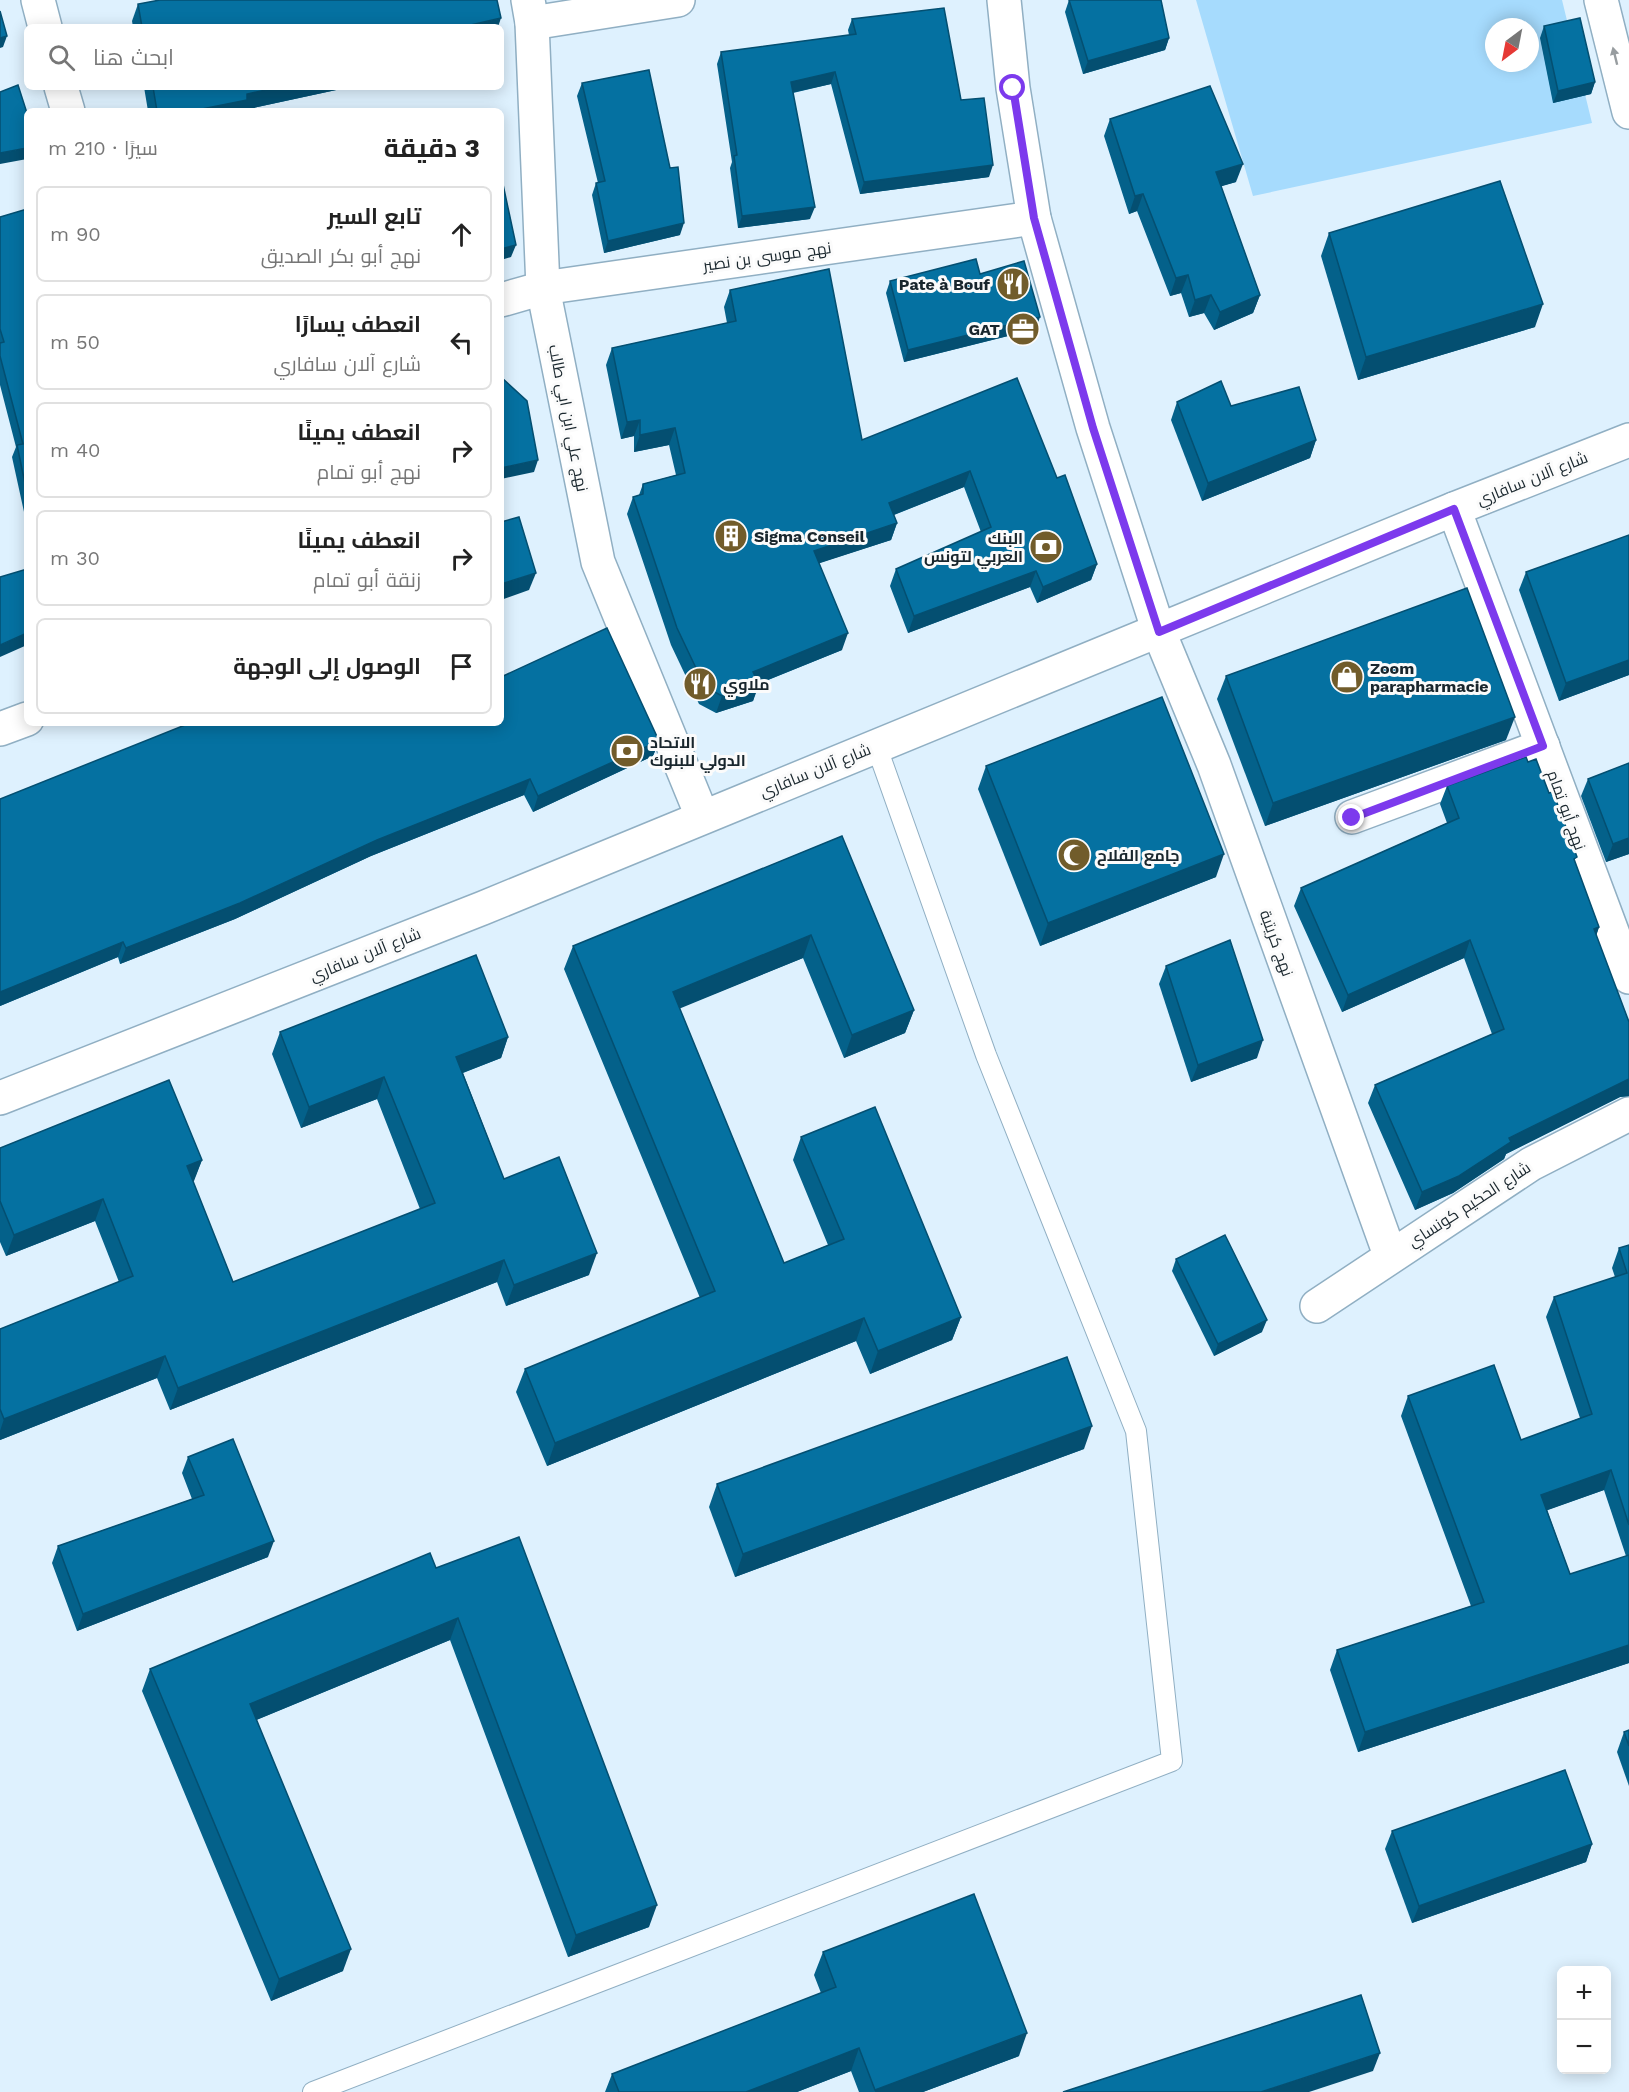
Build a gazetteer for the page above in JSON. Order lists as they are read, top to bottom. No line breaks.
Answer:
{"streets":{"street":["نهج موسى بن نصير","نهج علي ابن ابي طالب","شارع آلان سافاري","نهج أبو تمام","نهج كريتبة","شارع الحكيم كونساي"]},"crossings":[["نهج موسى بن نصير","نهج علي ابن ابي طالب"],["نهج موسى بن نصير","نهج كريتبة"],["نهج علي ابن ابي طالب","شارع آلان سافاري"],["شارع آلان سافاري","نهج أبو تمام"],["شارع آلان سافاري","نهج كريتبة"],["نهج كريتبة","شارع الحكيم كونساي"]],"places":{"restaurant":["Pate à Bouf","ملاوي"],"office":["GAT"],"building":["Sigma Conseil"],"bank":["البنك العربي لتونس","الاتحاد الدولي للبنوك"],"shop":["Zoom parapharmacie"],"mosque":["جامع الفلاح"]},"north":"bottom left","page":{"search":"ابحث هنا","heading":["3 دقيقة","سيرًا · 210 m"],"list":[["تابع السير","نهج أبو بكر الصديق","90 m"],["انعطف يسارًا","شارع آلان سافاري","50 m"],["انعطف يمينًا","نهج أبو تمام","40 m"],["انعطف يمينًا","زنقة أبو تمام","30 m"],"الوصول إلى الوجهة"],"map_buttons":["+","−"]}}
